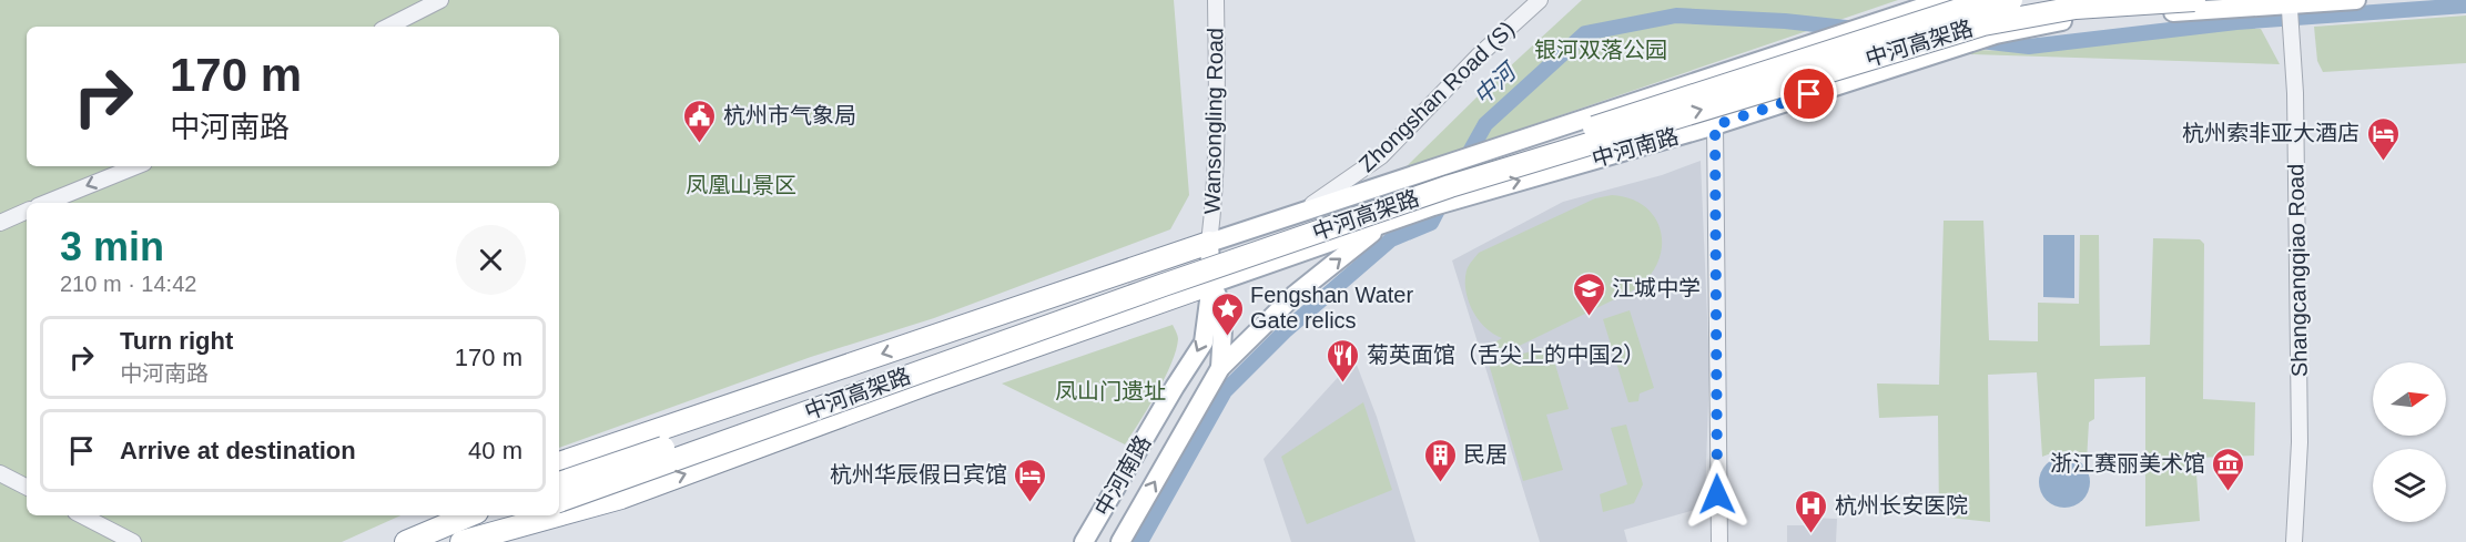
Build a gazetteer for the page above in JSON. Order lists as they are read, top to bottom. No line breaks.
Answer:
{"streets":{"highway":["中河高架路"],"main road":["中河南路"],"street":["Zhongshan Road (S)","Wansongling Road","Shangcangqiao Road"]},"crossings":[["Zhongshan Road (S)","中河南路"],["Wansongling Road","中河南路"],["中河南路","Shangcangqiao Road"]],"water":["中河"],"parks":["银河双落公园","凤凰山景区","凤山门遗址"],"places":{"public building":["杭州市气象局"],"hotel":["杭州索非亚大酒店","杭州华辰假日宾馆"],"school or university":["江城中学"],"place":["Fengshan Water Gate relics"],"restaurant":["菊英面馆（舌尖上的中国2）"],"building":["民居"],"museum":["浙江赛丽美术馆"],"hospital":["杭州长安医院"]},"north":"right","page":{"turn":["170 m","中河南路"],"heading":["3 min","210 m · 14:42"],"list":[{"name":"Turn right","note":"中河南路","value":"170 m"},{"name":"Arrive at destination","value":"40 m"}]}}
